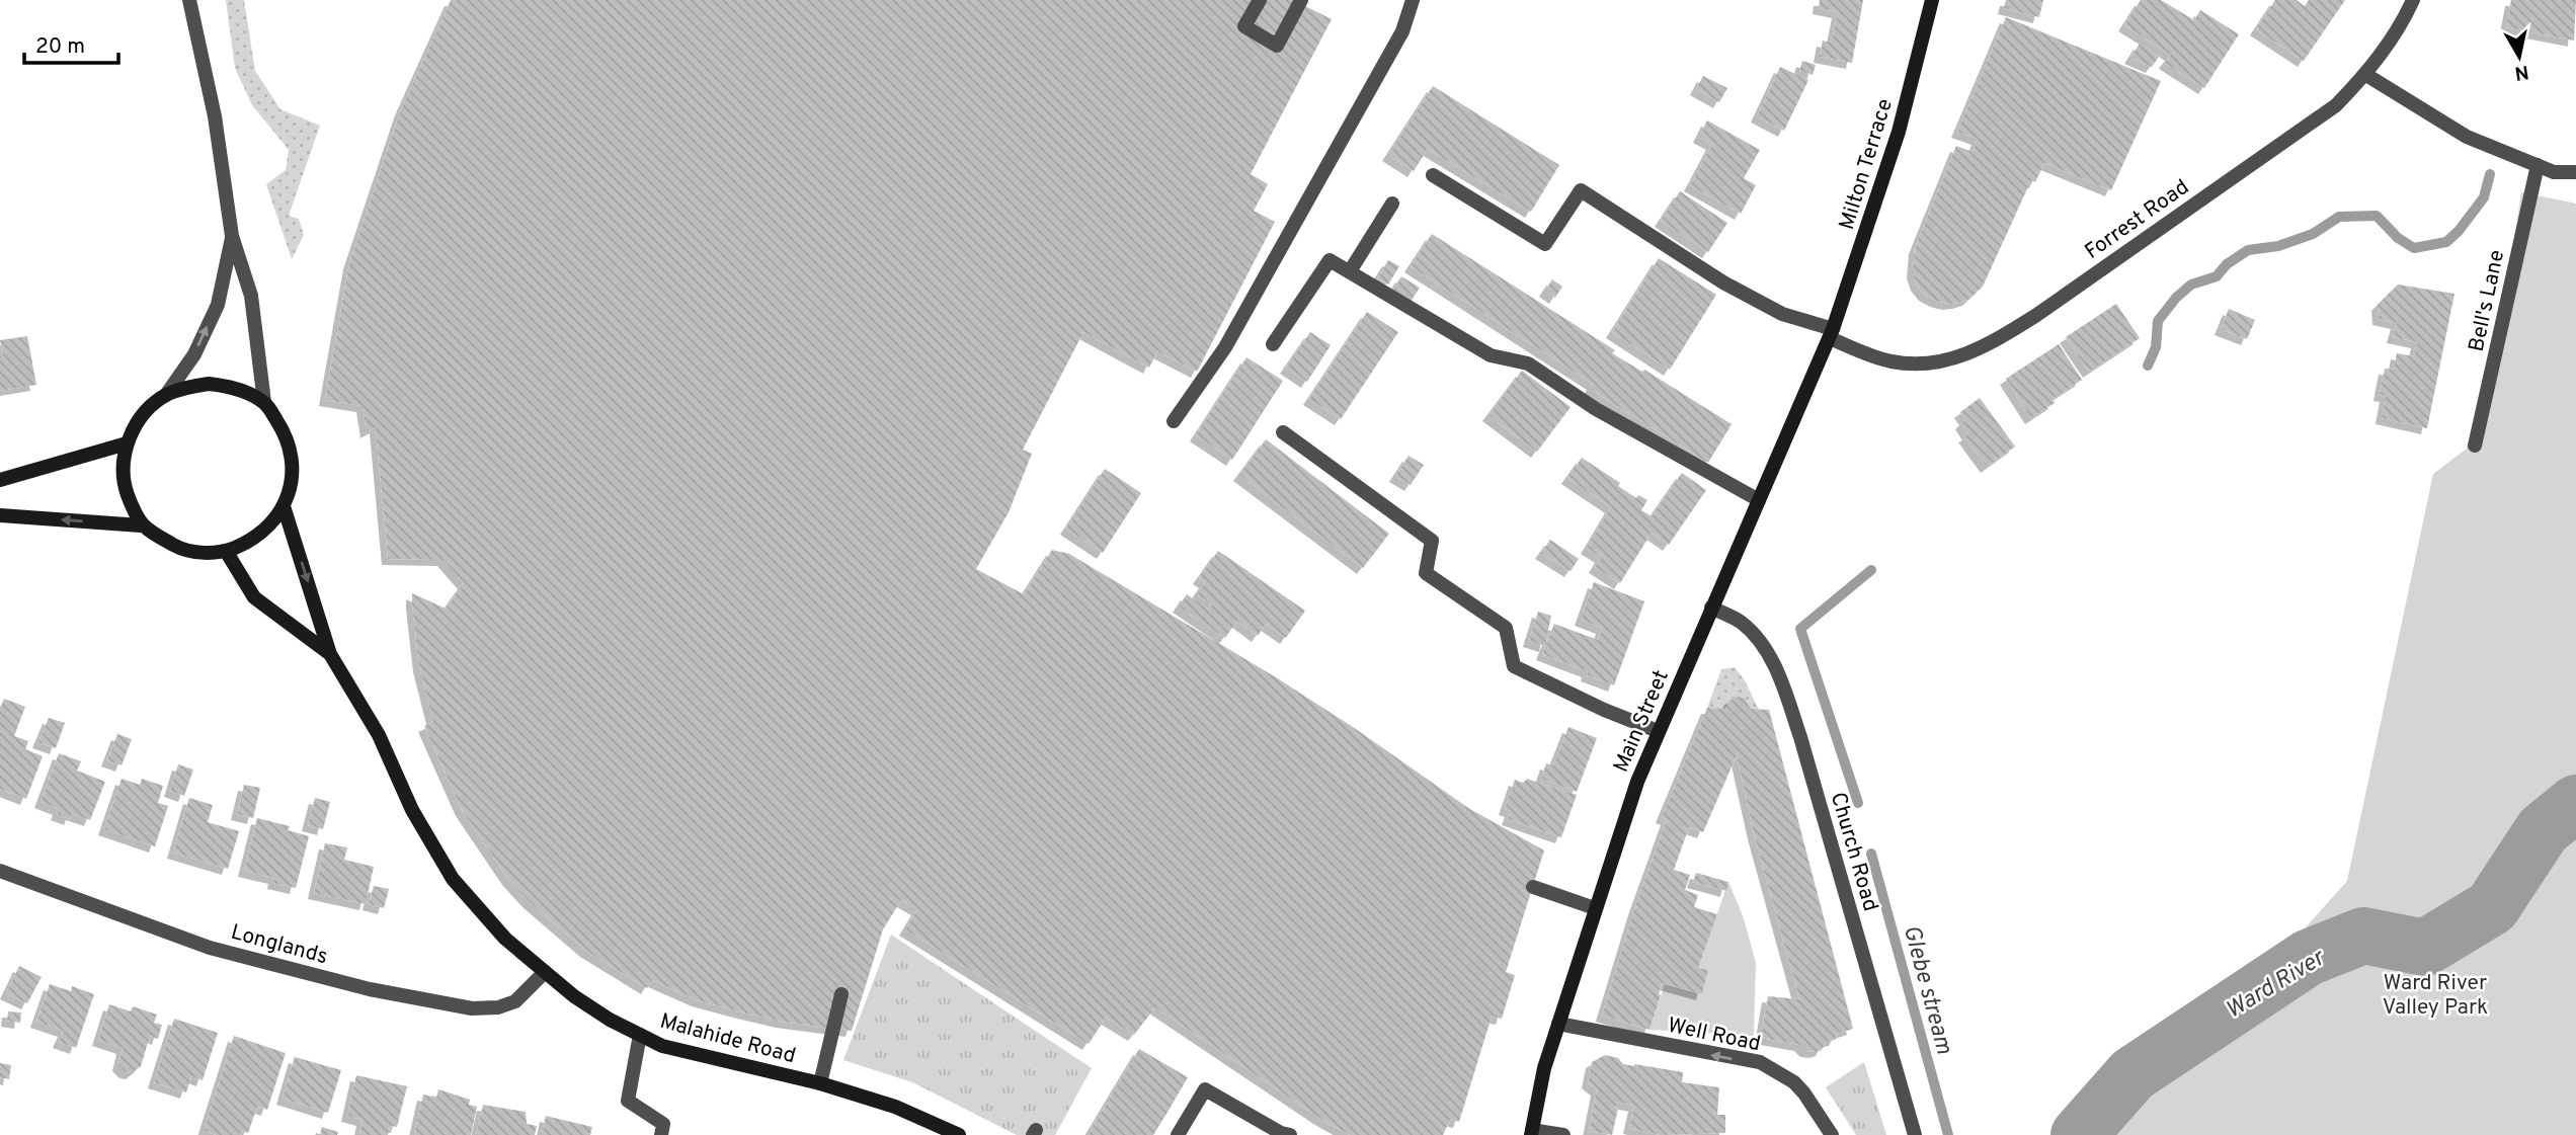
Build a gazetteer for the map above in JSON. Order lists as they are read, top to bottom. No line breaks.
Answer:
{"streets":{"main road":["Milton Terrace","Main Street","Malahide Road"],"street":["Forrest Road","Bell's Lane","Church Road","Longlands","Well Road"]},"crossings":[["Milton Terrace","Forrest Road"],["Milton Terrace","Main Street"],["Forrest Road","Main Street"],["Main Street","Church Road"],["Main Street","Well Road"],["Longlands","Malahide Road"]],"one_way":["Well Road"],"water":["Ward River","Glebe stream"],"parks":["Ward River Valley Park"],"scale_bar":"20 m","north":"bottom"}
